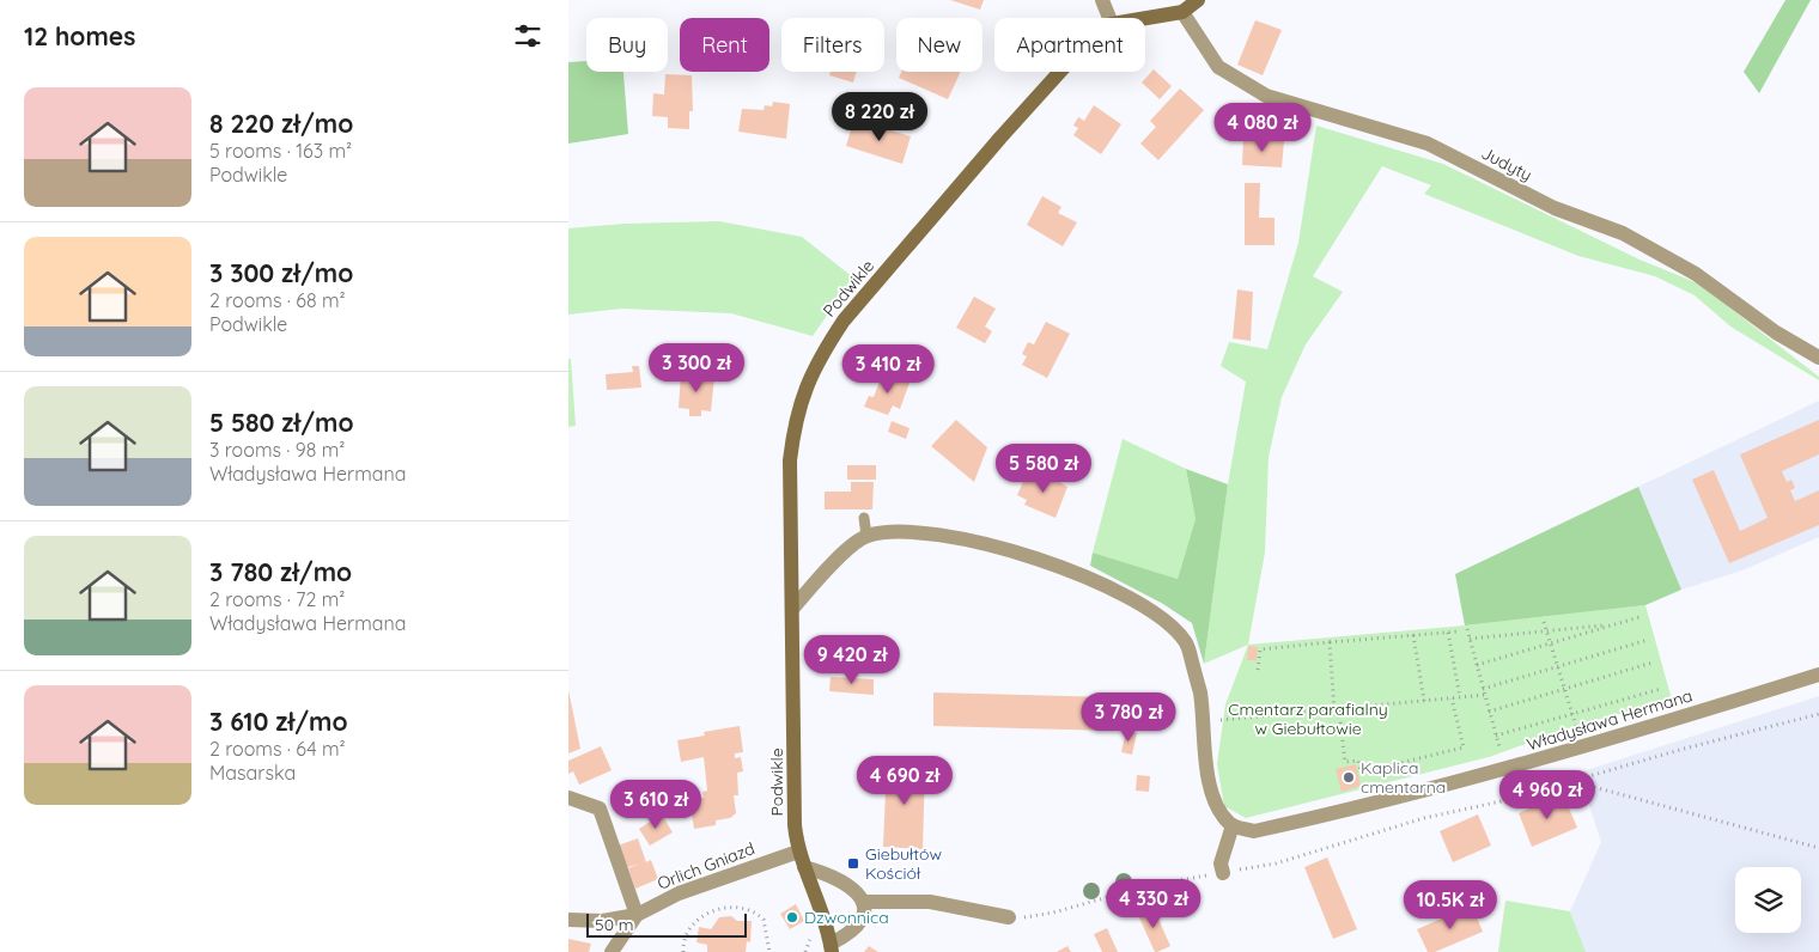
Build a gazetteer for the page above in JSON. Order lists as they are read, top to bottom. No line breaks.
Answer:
{"streets":{"street":["Judyty","Podwikle","Władysława Hermana","Orlich Gniazd"]},"crossings":[["Judyty","Podwikle"],["Podwikle","Orlich Gniazd"]],"parks":["Cmentarz parafialny w Giebułtowie"],"places":{"other":["Kaplica cmentarna","Dzwonnica"],"transit":["Giebułtów Kościół"]},"scale_bar":"50 m","page":{"heading":"12 homes","chip":["Buy","Rent","Filters","New","Apartment"],"list":[{"name":"8 220 zł/mo","note":"5 rooms · 163 m² · Podwikle"},{"name":"3 300 zł/mo","note":"2 rooms · 68 m² · Podwikle"},{"name":"5 580 zł/mo","note":"3 rooms · 98 m² · Władysława Hermana"},{"name":"3 780 zł/mo","note":"2 rooms · 72 m² · Władysława Hermana"},{"name":"3 610 zł/mo","note":"2 rooms · 64 m² · Masarska"}],"price":["8 220 zł","4 080 zł","3 300 zł","3 410 zł","5 580 zł","9 420 zł","3 780 zł","4 690 zł","4 960 zł","3 610 zł","4 330 zł","10.5K zł"],"scale":"50 m"}}
